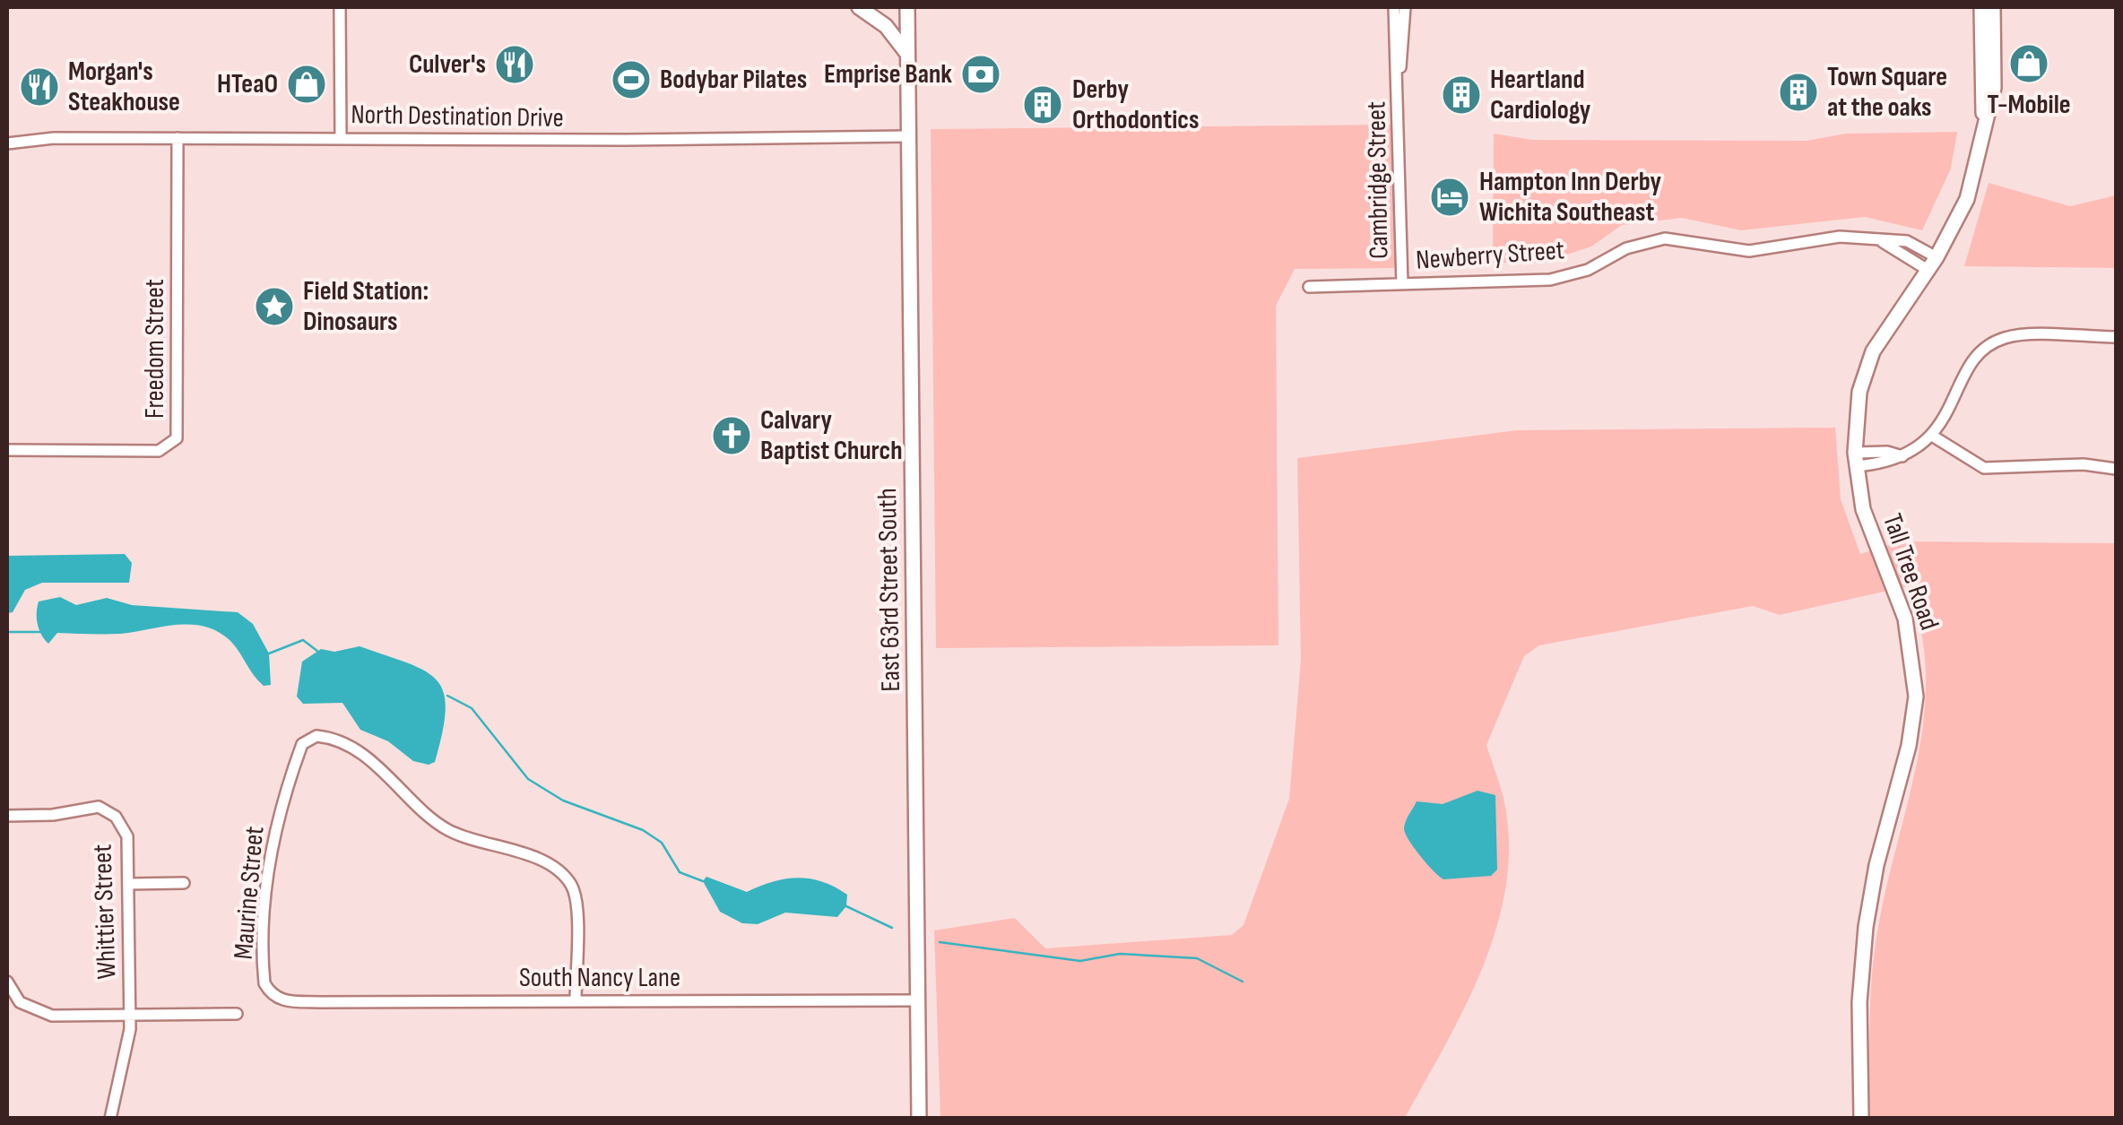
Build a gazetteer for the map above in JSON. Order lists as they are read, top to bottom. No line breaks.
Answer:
{"streets":{"street":["North Destination Drive","Cambridge Street","Newberry Street","Freedom Street","Tall Tree Road","East 63rd Street South","Maurine Street","Whittier Street","South Nancy Lane"]},"crossings":[["North Destination Drive","Freedom Street"],["North Destination Drive","East 63rd Street South"],["Cambridge Street","Newberry Street"],["Newberry Street","Tall Tree Road"],["East 63rd Street South","South Nancy Lane"],["Maurine Street","South Nancy Lane"]],"places":{"shop":["T-Mobile","HTeaO"],"restaurant":["Culver's","Morgan's Steakhouse"],"bank":["Emprise Bank"],"sports":["Bodybar Pilates"],"building":["Town Square at the oaks","Heartland Cardiology","Derby Orthodontics"],"hotel":["Hampton Inn Derby Wichita Southeast"],"place":["Field Station: Dinosaurs"],"church":["Calvary Baptist Church"]}}
